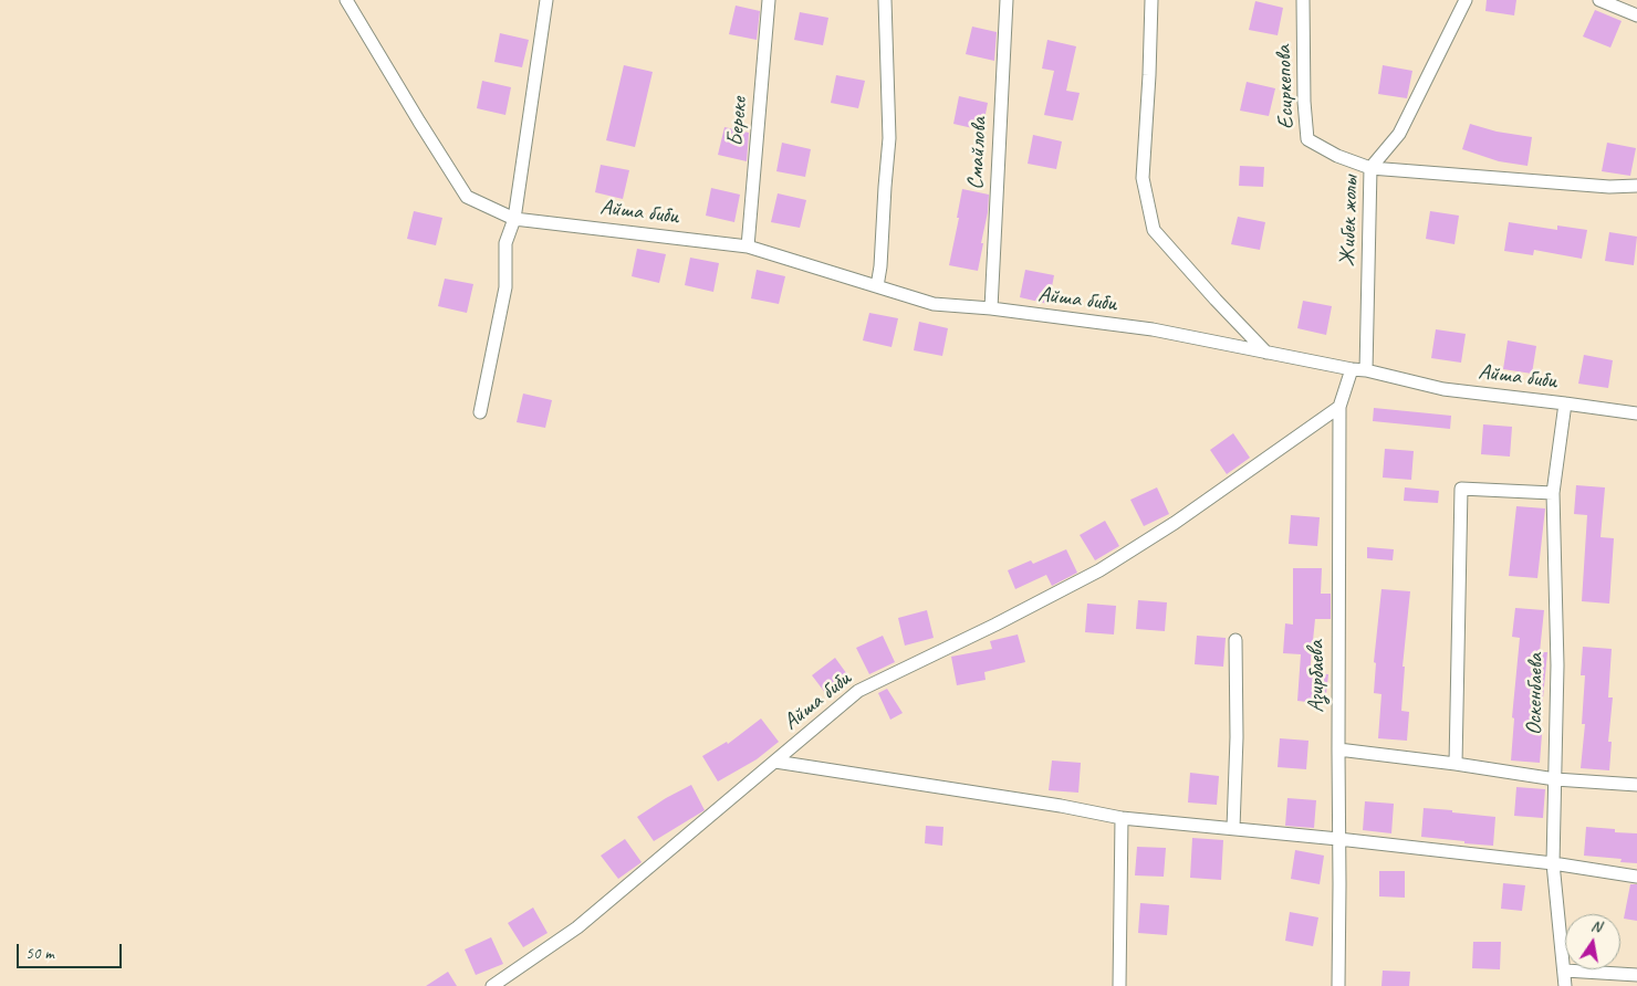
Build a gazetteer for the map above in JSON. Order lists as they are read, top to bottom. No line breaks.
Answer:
{"streets":{"street":["Есиркепова","Береке","Смайлова","Айша биби","Жибек жолы","Азирбаева","Оскенбаева"]},"crossings":[["Есиркепова","Жибек жолы"],["Береке","Айша биби"],["Смайлова","Айша биби"],["Айша биби","Жибек жолы"],["Айша биби","Азирбаева"],["Айша биби","Оскенбаева"]],"scale_bar":"50 m","north":"top"}
